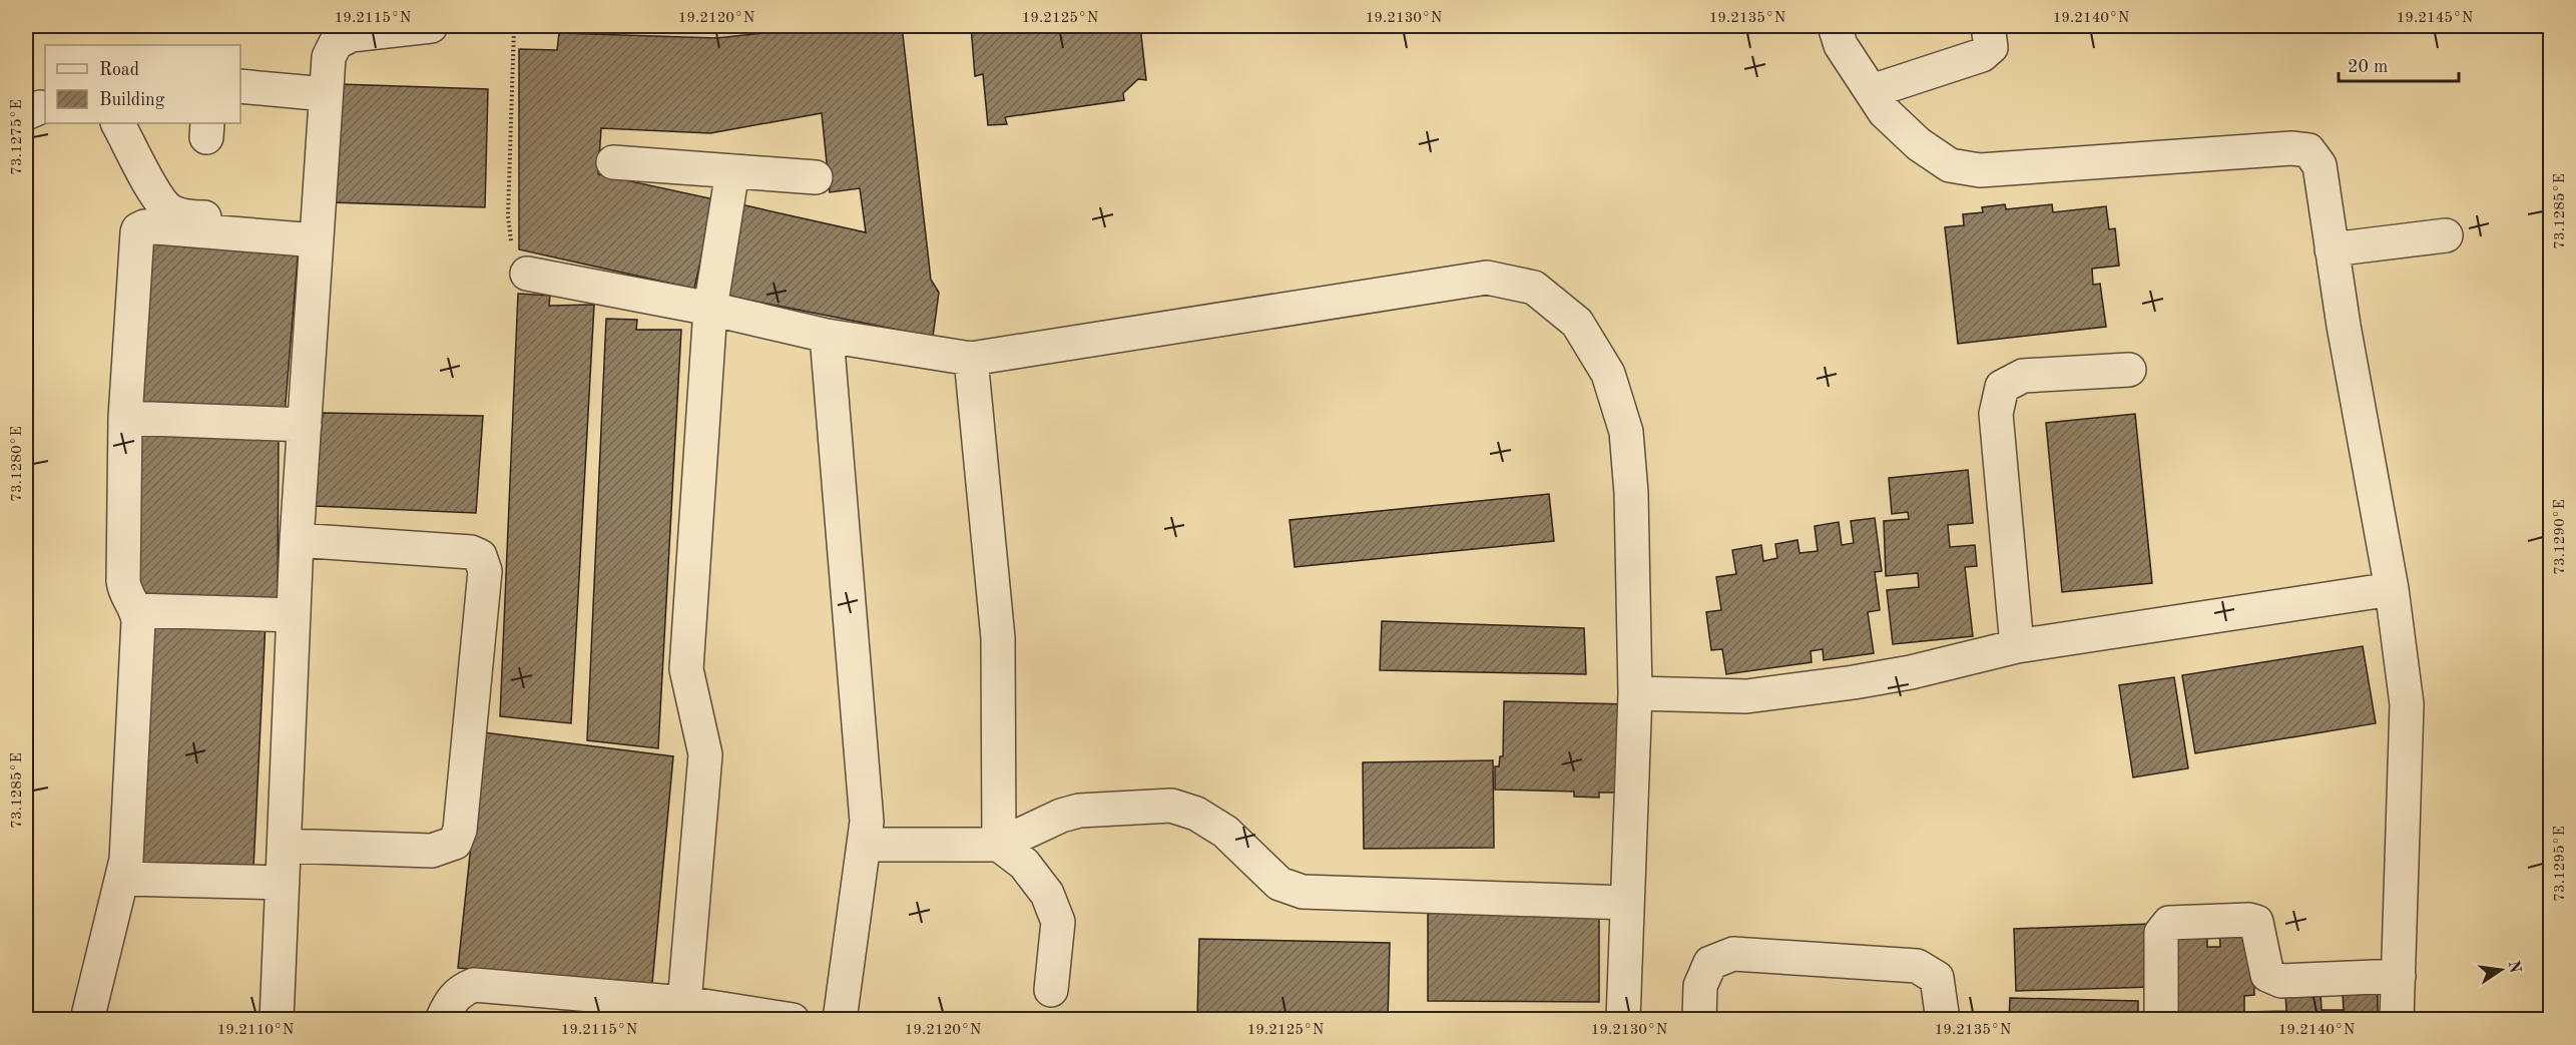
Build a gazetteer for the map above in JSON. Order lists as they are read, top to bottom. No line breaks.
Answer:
{"legend":["Road","Building"],"scale_bar":"20 m","north":"right","coordinates":["19.2115°N","19.2120°N","19.2125°N","19.2130°N","19.2135°N","19.2140°N","19.2145°N","73.1275°E","73.1285°E","73.1280°E","73.1290°E","73.1295°E","19.2110°N"]}
